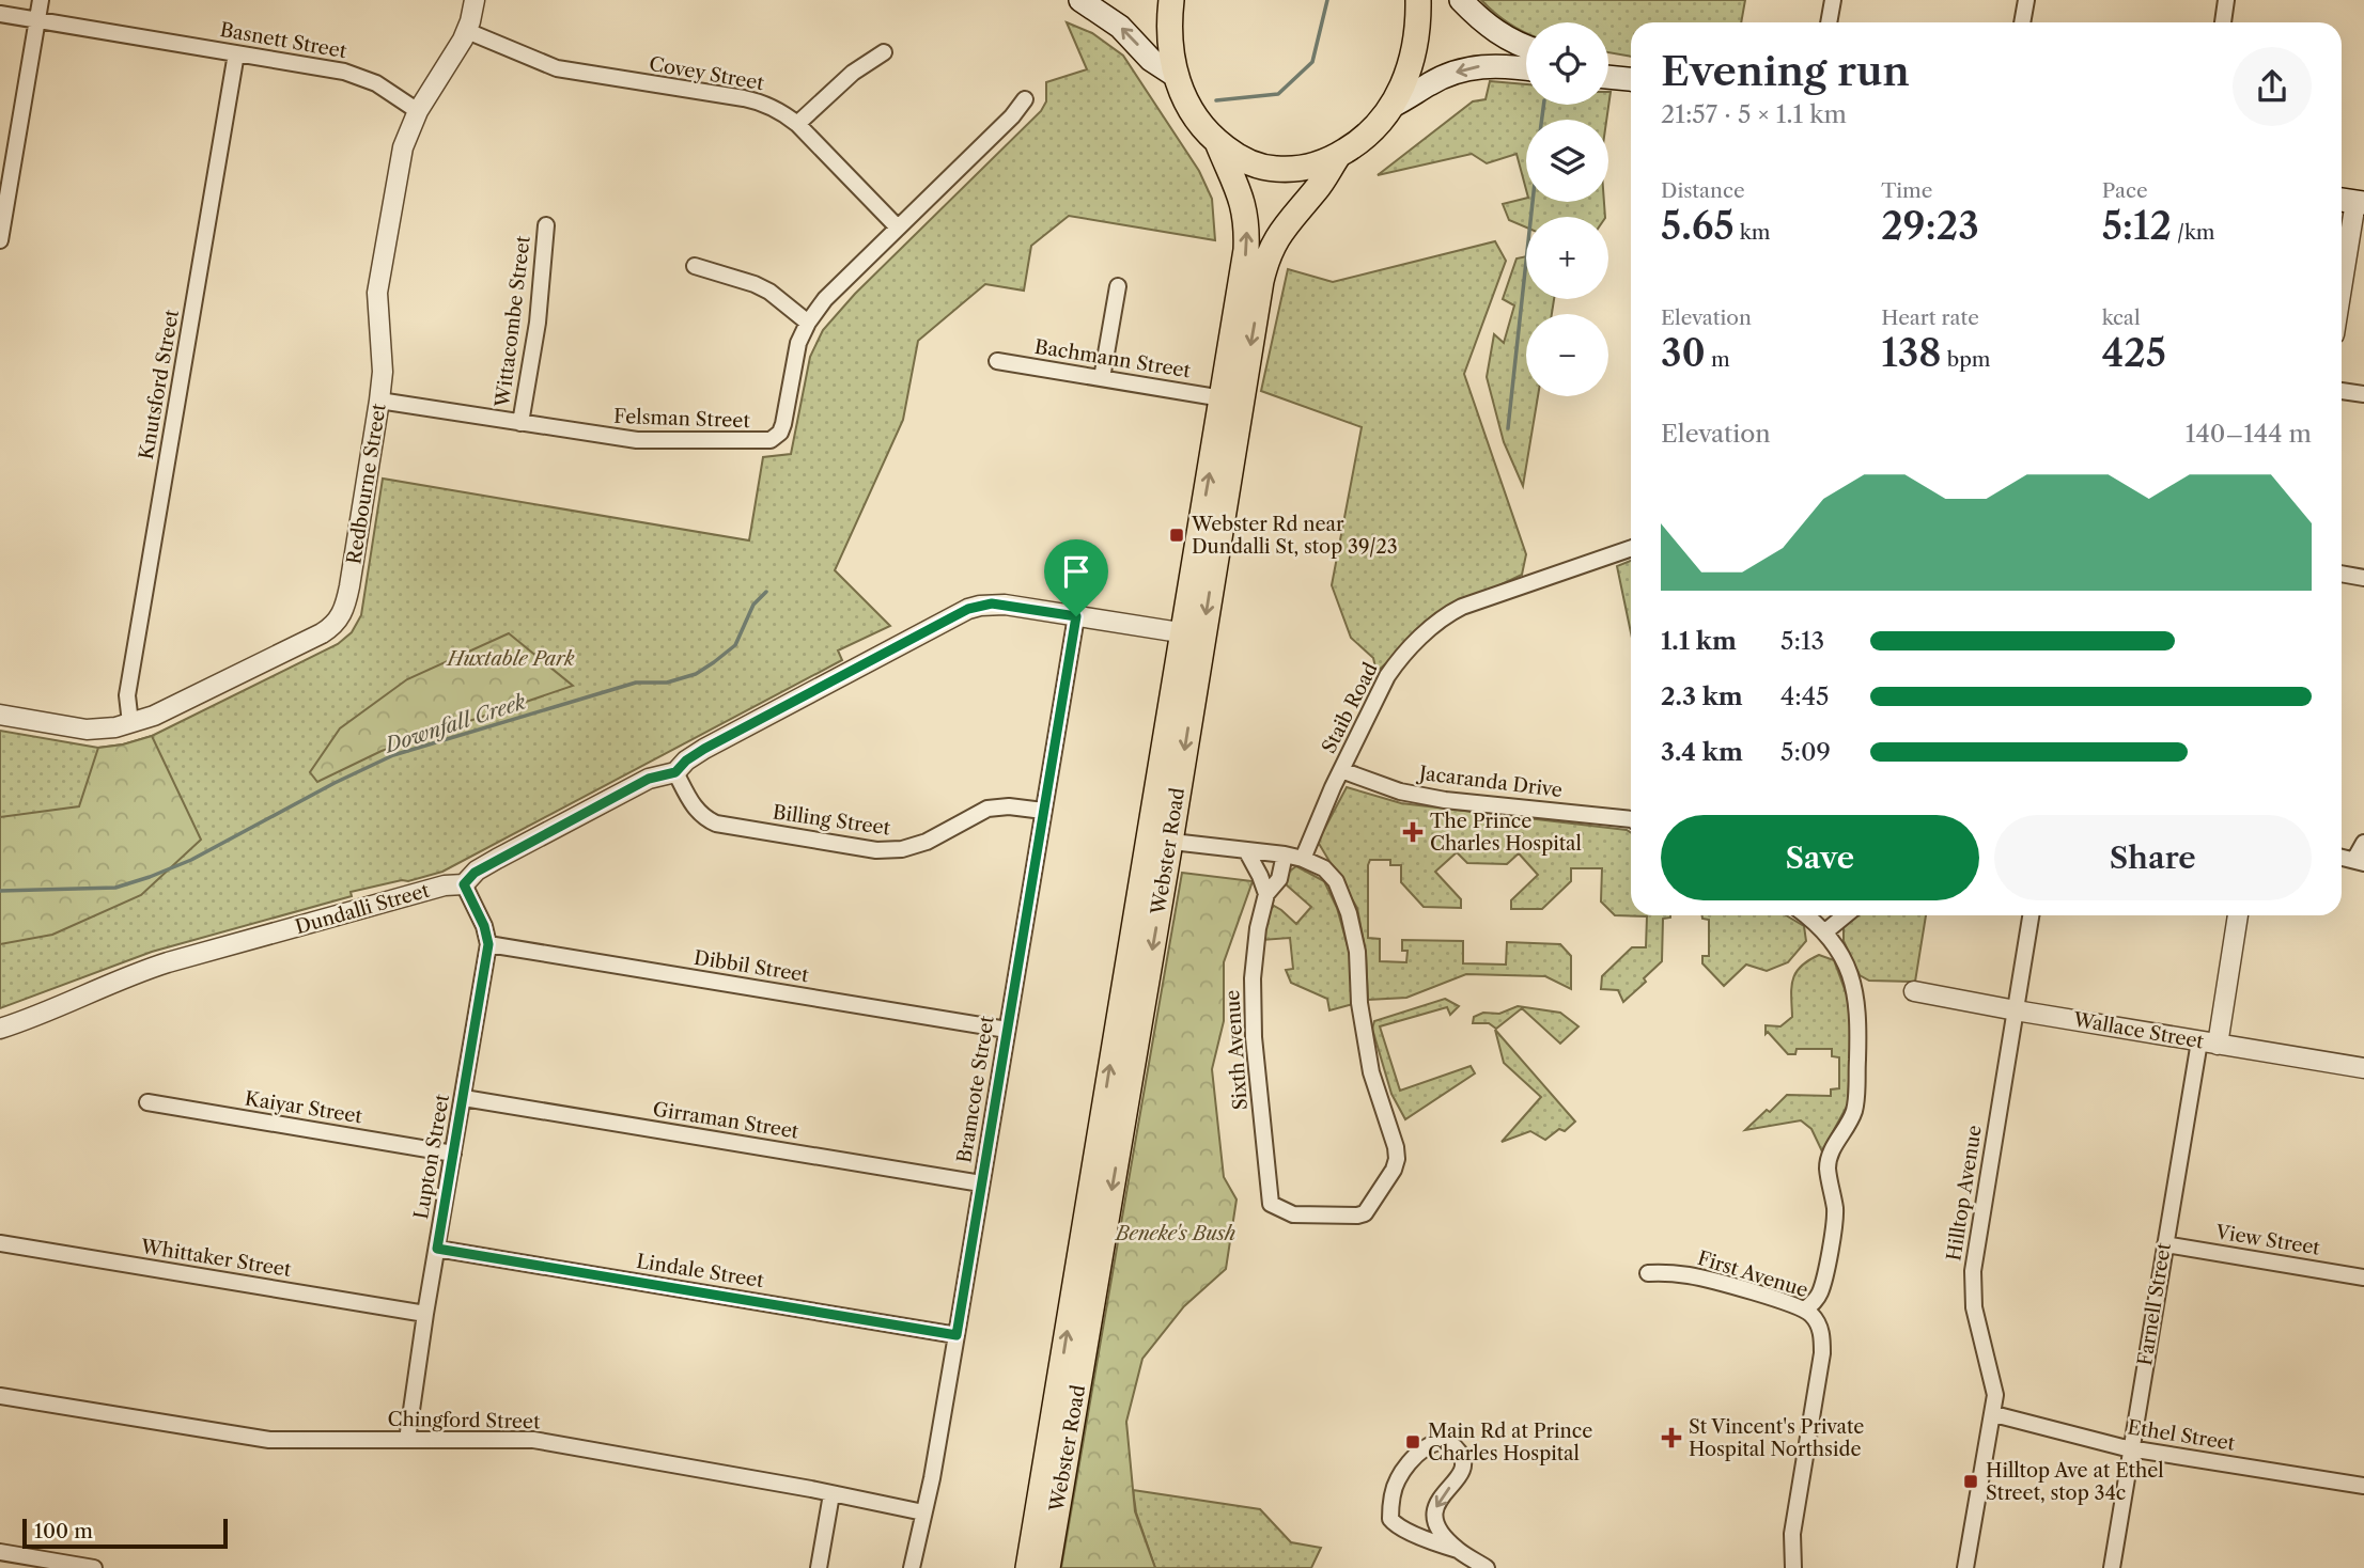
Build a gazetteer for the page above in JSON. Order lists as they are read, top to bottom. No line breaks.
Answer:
{"streets":{"main road":["Webster Road"],"street":["Basnett Street","Covey Street","Wittacombe Street","Bachmann Street","Knutsford Street","Felsman Street","Redbourne Street","Staib Road","Jacaranda Drive","Billing Street","Dundalli Street","Dibbil Street","Wallace Street","Sixth Avenue","Bramcote Street","Kaiyar Street","Girraman Street","Lupton Street","Hilltop Avenue","View Street","Whittaker Street","Lindale Street","First Avenue","Farnell Street","Chingford Street","Ethel Street"]},"crossings":[["Basnett Street","Knutsford Street"],["Basnett Street","Redbourne Street"],["Covey Street","Felsman Street"],["Covey Street","Redbourne Street"],["Wittacombe Street","Felsman Street"],["Bachmann Street","Webster Road"],["Knutsford Street","Redbourne Street"],["Felsman Street","Redbourne Street"],["Staib Road","Jacaranda Drive"],["Staib Road","Sixth Avenue"],["Billing Street","Bramcote Street"],["Dundalli Street","Lupton Street"],["Dibbil Street","Bramcote Street"],["Dibbil Street","Lupton Street"],["Wallace Street","Hilltop Avenue"],["Wallace Street","Farnell Street"],["Bramcote Street","Girraman Street"],["Bramcote Street","Lindale Street"],["Bramcote Street","Chingford Street"],["Kaiyar Street","Lupton Street"],["Girraman Street","Lupton Street"],["Lupton Street","Whittaker Street"],["Lupton Street","Lindale Street"],["Lupton Street","Chingford Street"],["Hilltop Avenue","Ethel Street"],["View Street","Farnell Street"],["Farnell Street","Ethel Street"]],"water":["Downfall Creek"],"parks":["Huxtable Park","Beneke's Bush"],"places":{"transit":["Webster Rd near Dundalli St, stop 39/23","Main Rd at Prince Charles Hospital","Hilltop Ave at Ethel Street, stop 34c"],"health":["The Prince Charles Hospital","St Vincent's Private Hospital Northside"]},"scale_bar":"100 m","page":{"map_buttons":["+","−"],"heading":["Evening run","21:57 · 5 × 1.1 km"],"stats":[["Distance","5.65 km"],["Time","29:23"],["Pace","5:12 /km"],["Elevation","30 m"],["Heart rate","138 bpm"],["kcal","425"]],"chart":["Elevation","140–144 m"],"list":[{"name":"1.1 km","note":"5:13"},{"name":"2.3 km","note":"4:45"},{"name":"3.4 km","note":"5:09"}],"buttons":["Save","Share"],"scale":"100 m"}}
